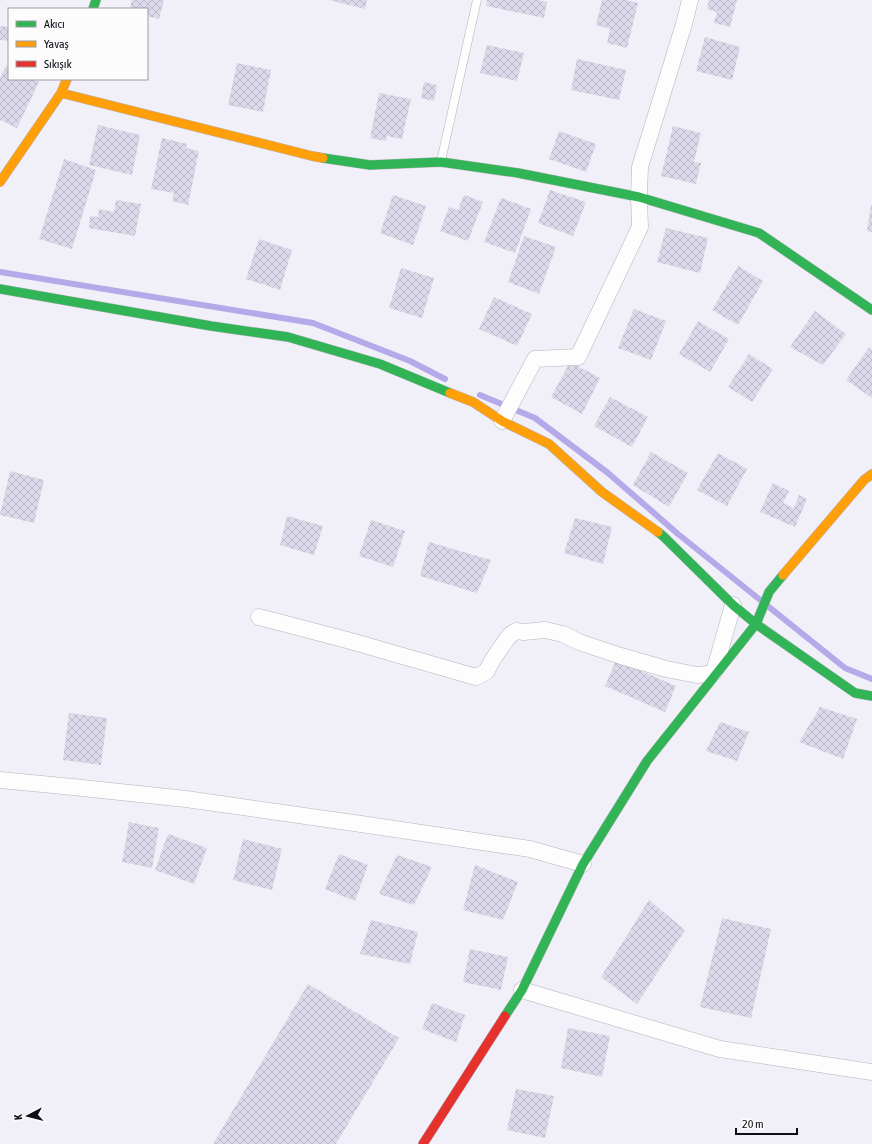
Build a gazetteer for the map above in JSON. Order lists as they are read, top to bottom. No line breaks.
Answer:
{"legend":["Akıcı","Yavaş","Sıkışık"],"scale_bar":"20 m","north":"left"}
